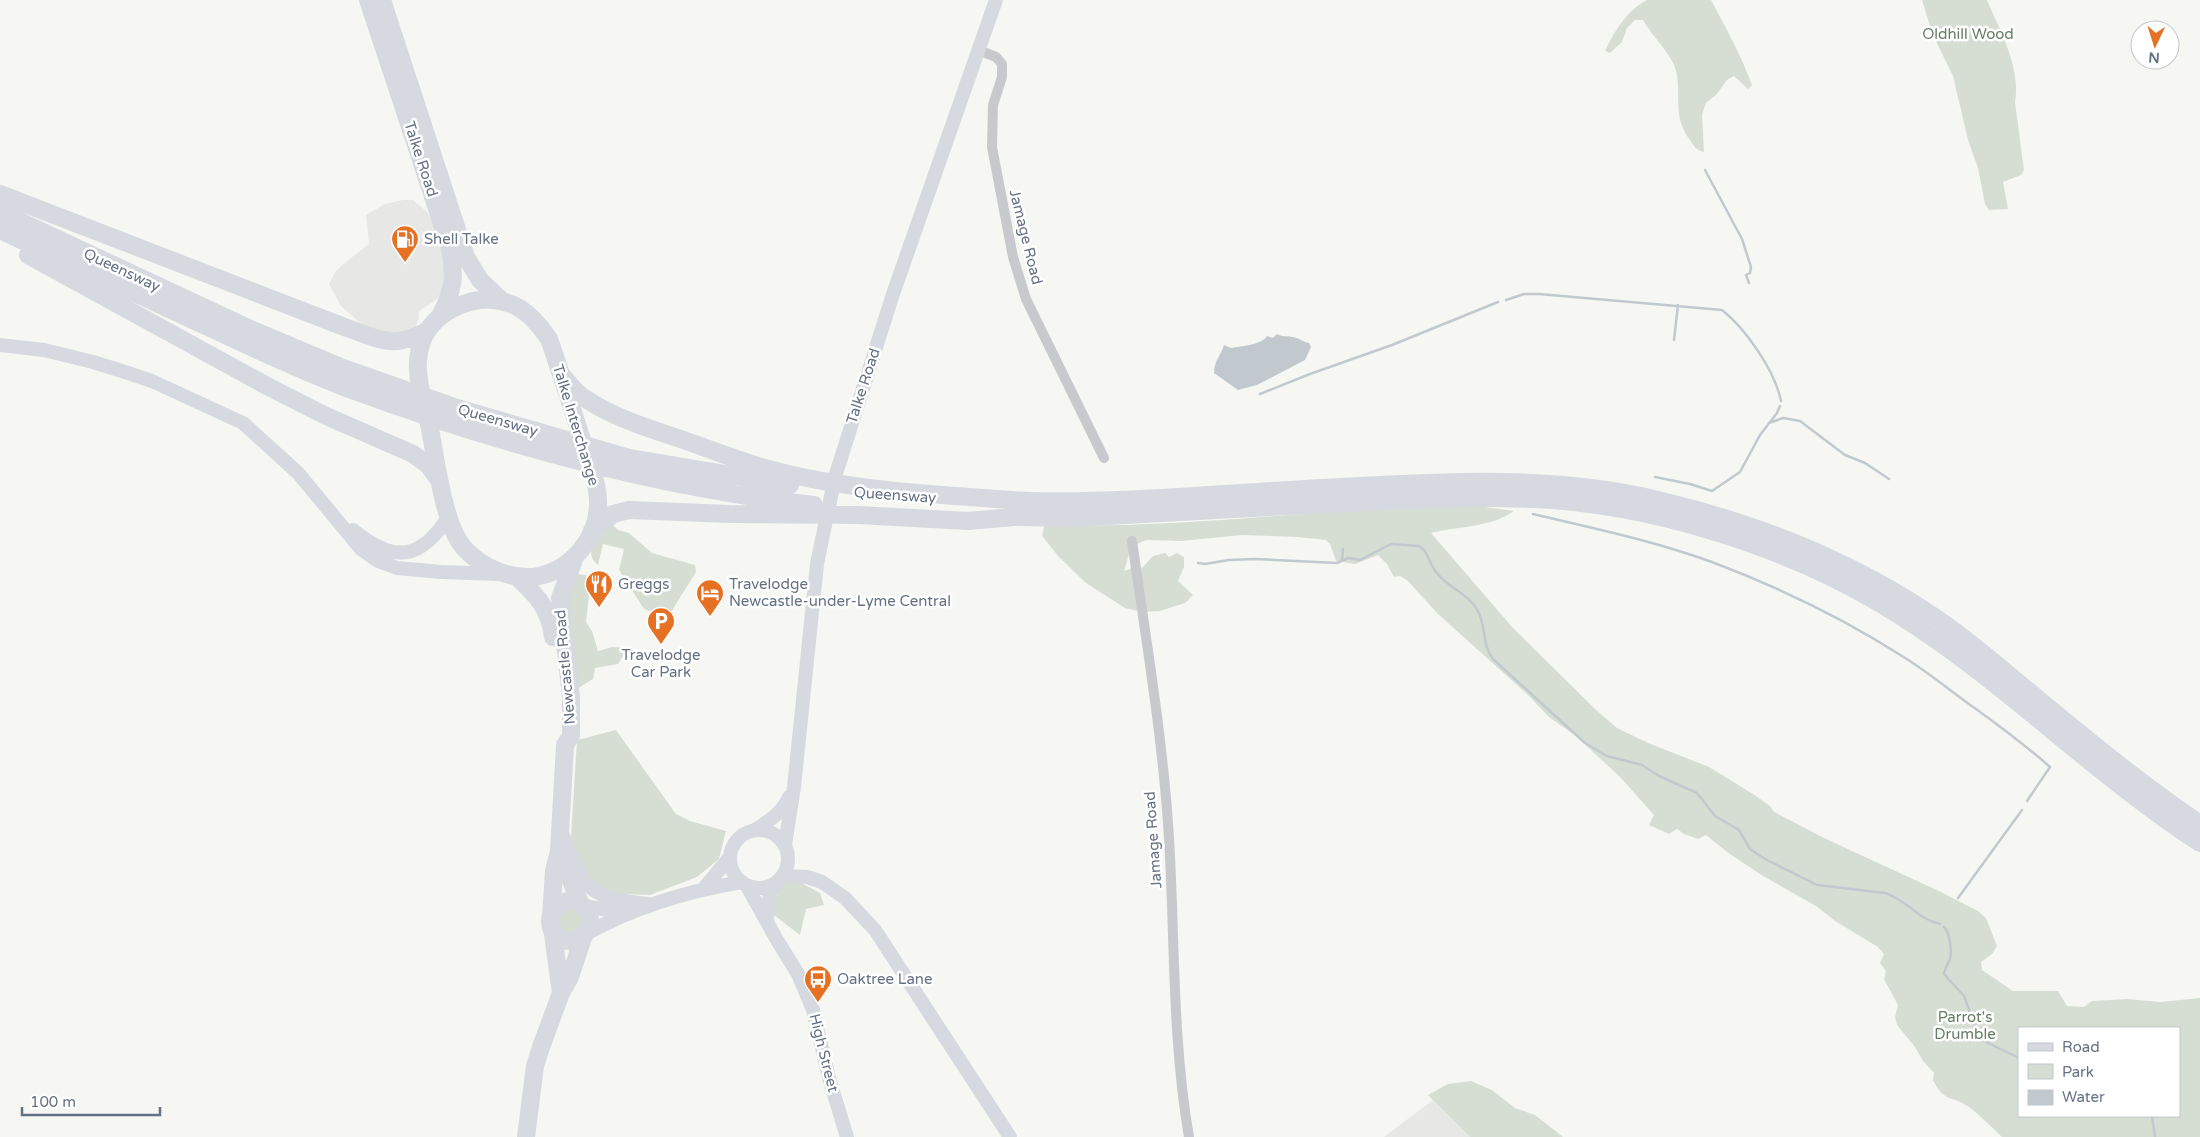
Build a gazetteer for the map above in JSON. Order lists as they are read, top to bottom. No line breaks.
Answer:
{"streets":{"highway":["Talke Road","Queensway","Talke Interchange","Newcastle Road"],"street":["Jamage Road","High Street"]},"crossings":[["Talke Road","Jamage Road"],["Talke Road","Talke Interchange"],["Talke Road","High Street"],["Talke Interchange","Newcastle Road"]],"parks":["Oldhill Wood","Parrot's Drumble"],"places":{"fuel station":["Shell Talke"],"restaurant":["Greggs"],"hotel":["Travelodge Newcastle-under-Lyme Central"],"parking":["Travelodge Car Park"],"bus stop":["Oaktree Lane"]},"legend":["Road","Park","Water"],"scale_bar":"100 m","north":"bottom"}
